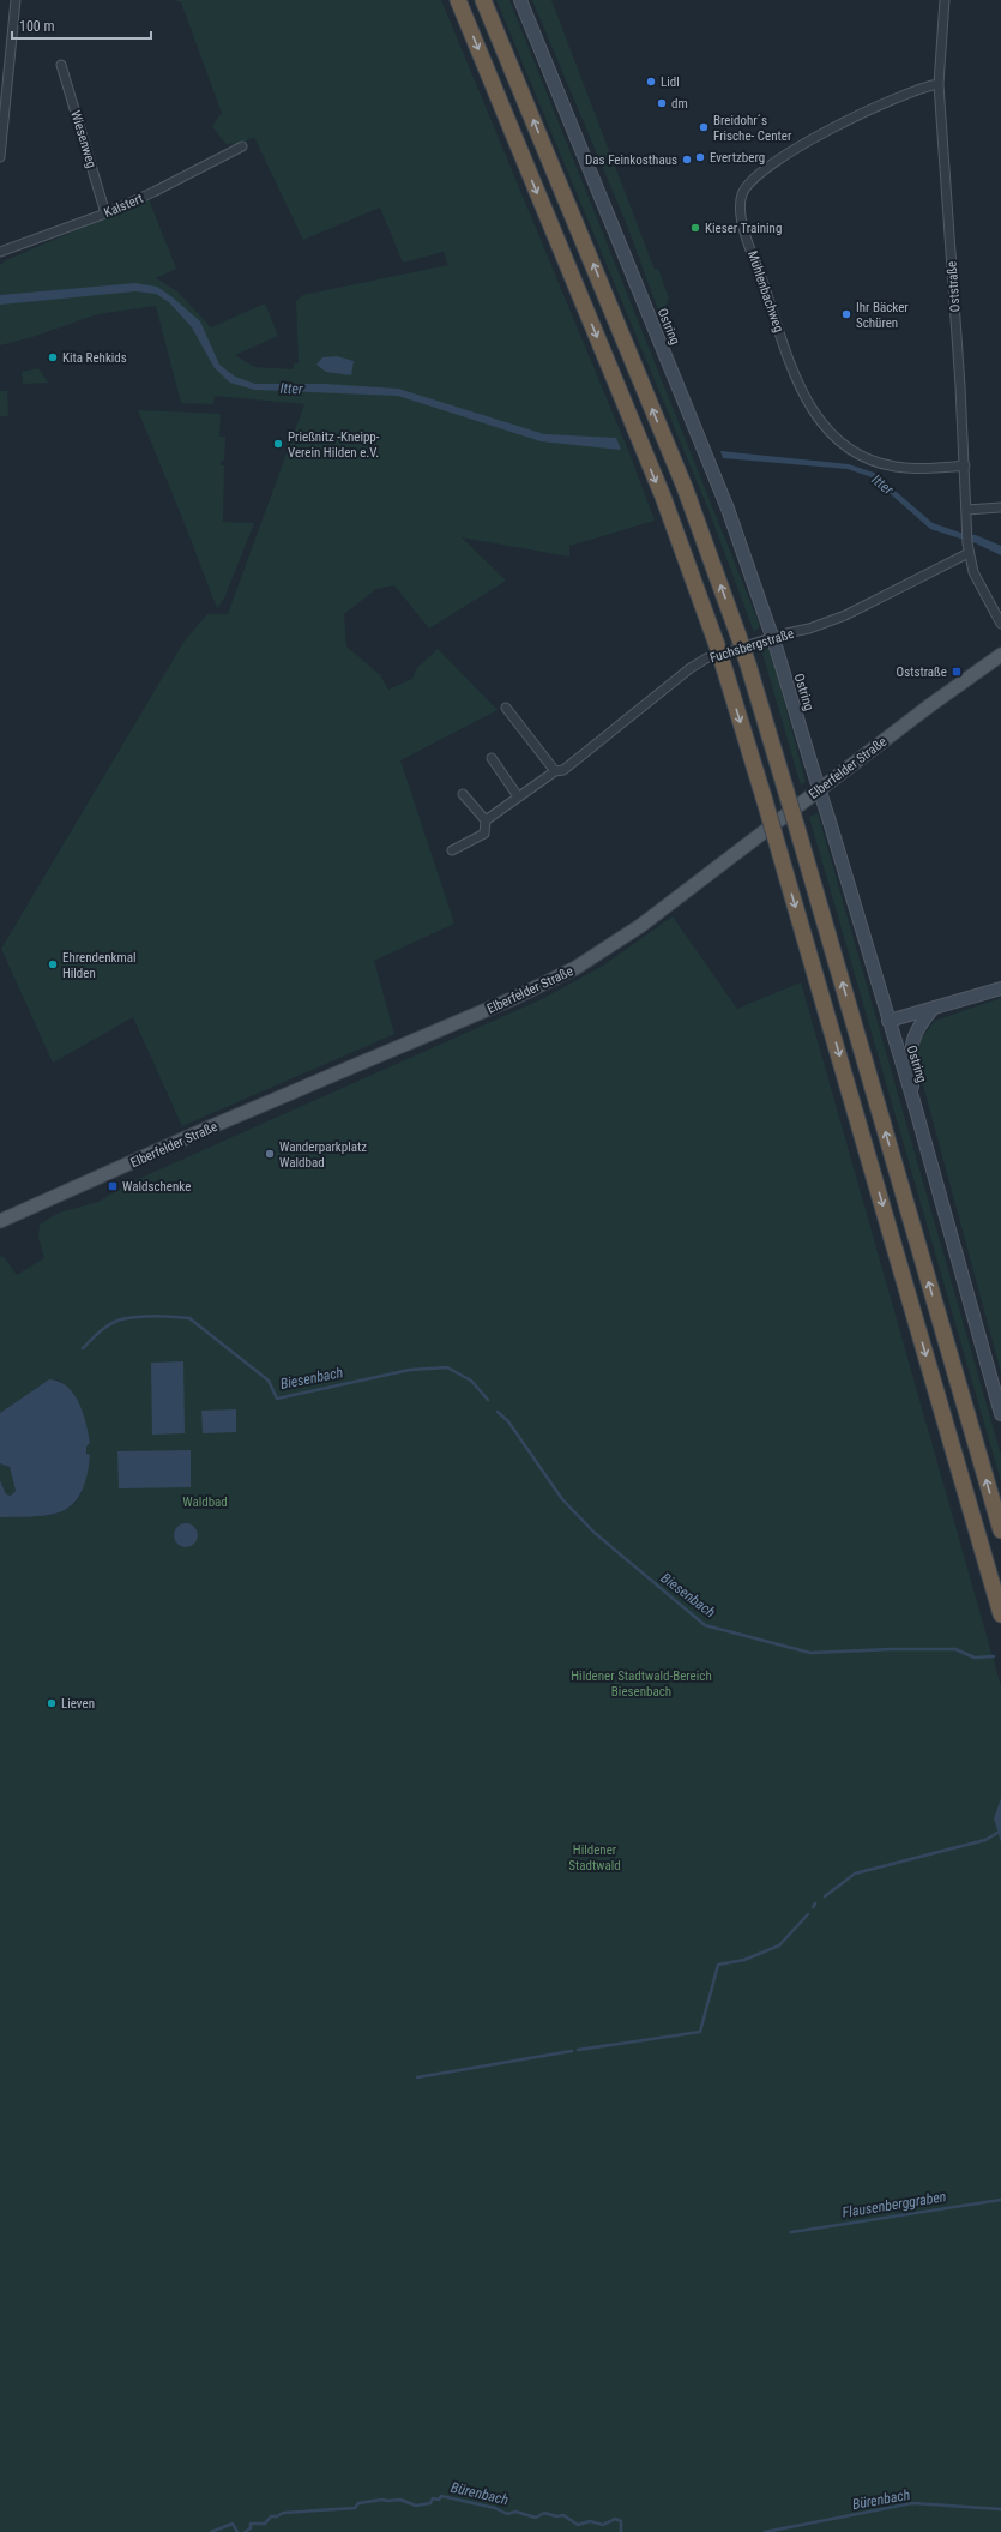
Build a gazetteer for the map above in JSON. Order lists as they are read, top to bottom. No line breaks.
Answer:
{"streets":{"main road":["Ostring","Elberfelder Straße"],"street":["Wiesenweg","Kalstert","Oststraße","Mühlenbachweg","Fuchsbergstraße"]},"crossings":[["Wiesenweg","Kalstert"],["Oststraße","Mühlenbachweg"],["Oststraße","Fuchsbergstraße"]],"water":["Itter","Biesenbach","Flausenberggraben","Bürenbach"],"parks":["Waldbad","Hildener Stadtwald-Bereich Biesenbach","Hildener Stadtwald"],"places":{"other":["Lidl","dm","Breidohr´s Frische- Center","Evertzberg","Das Feinkosthaus","Kieser Training","Ihr Bäcker Schüren","Kita Rehkids","Prießnitz -Kneipp- Verein Hilden e.V.","Ehrendenkmal Hilden","Wanderparkplatz Waldbad","Lieven"],"transit":["Oststraße","Waldschenke"]},"scale_bar":"100 m"}
